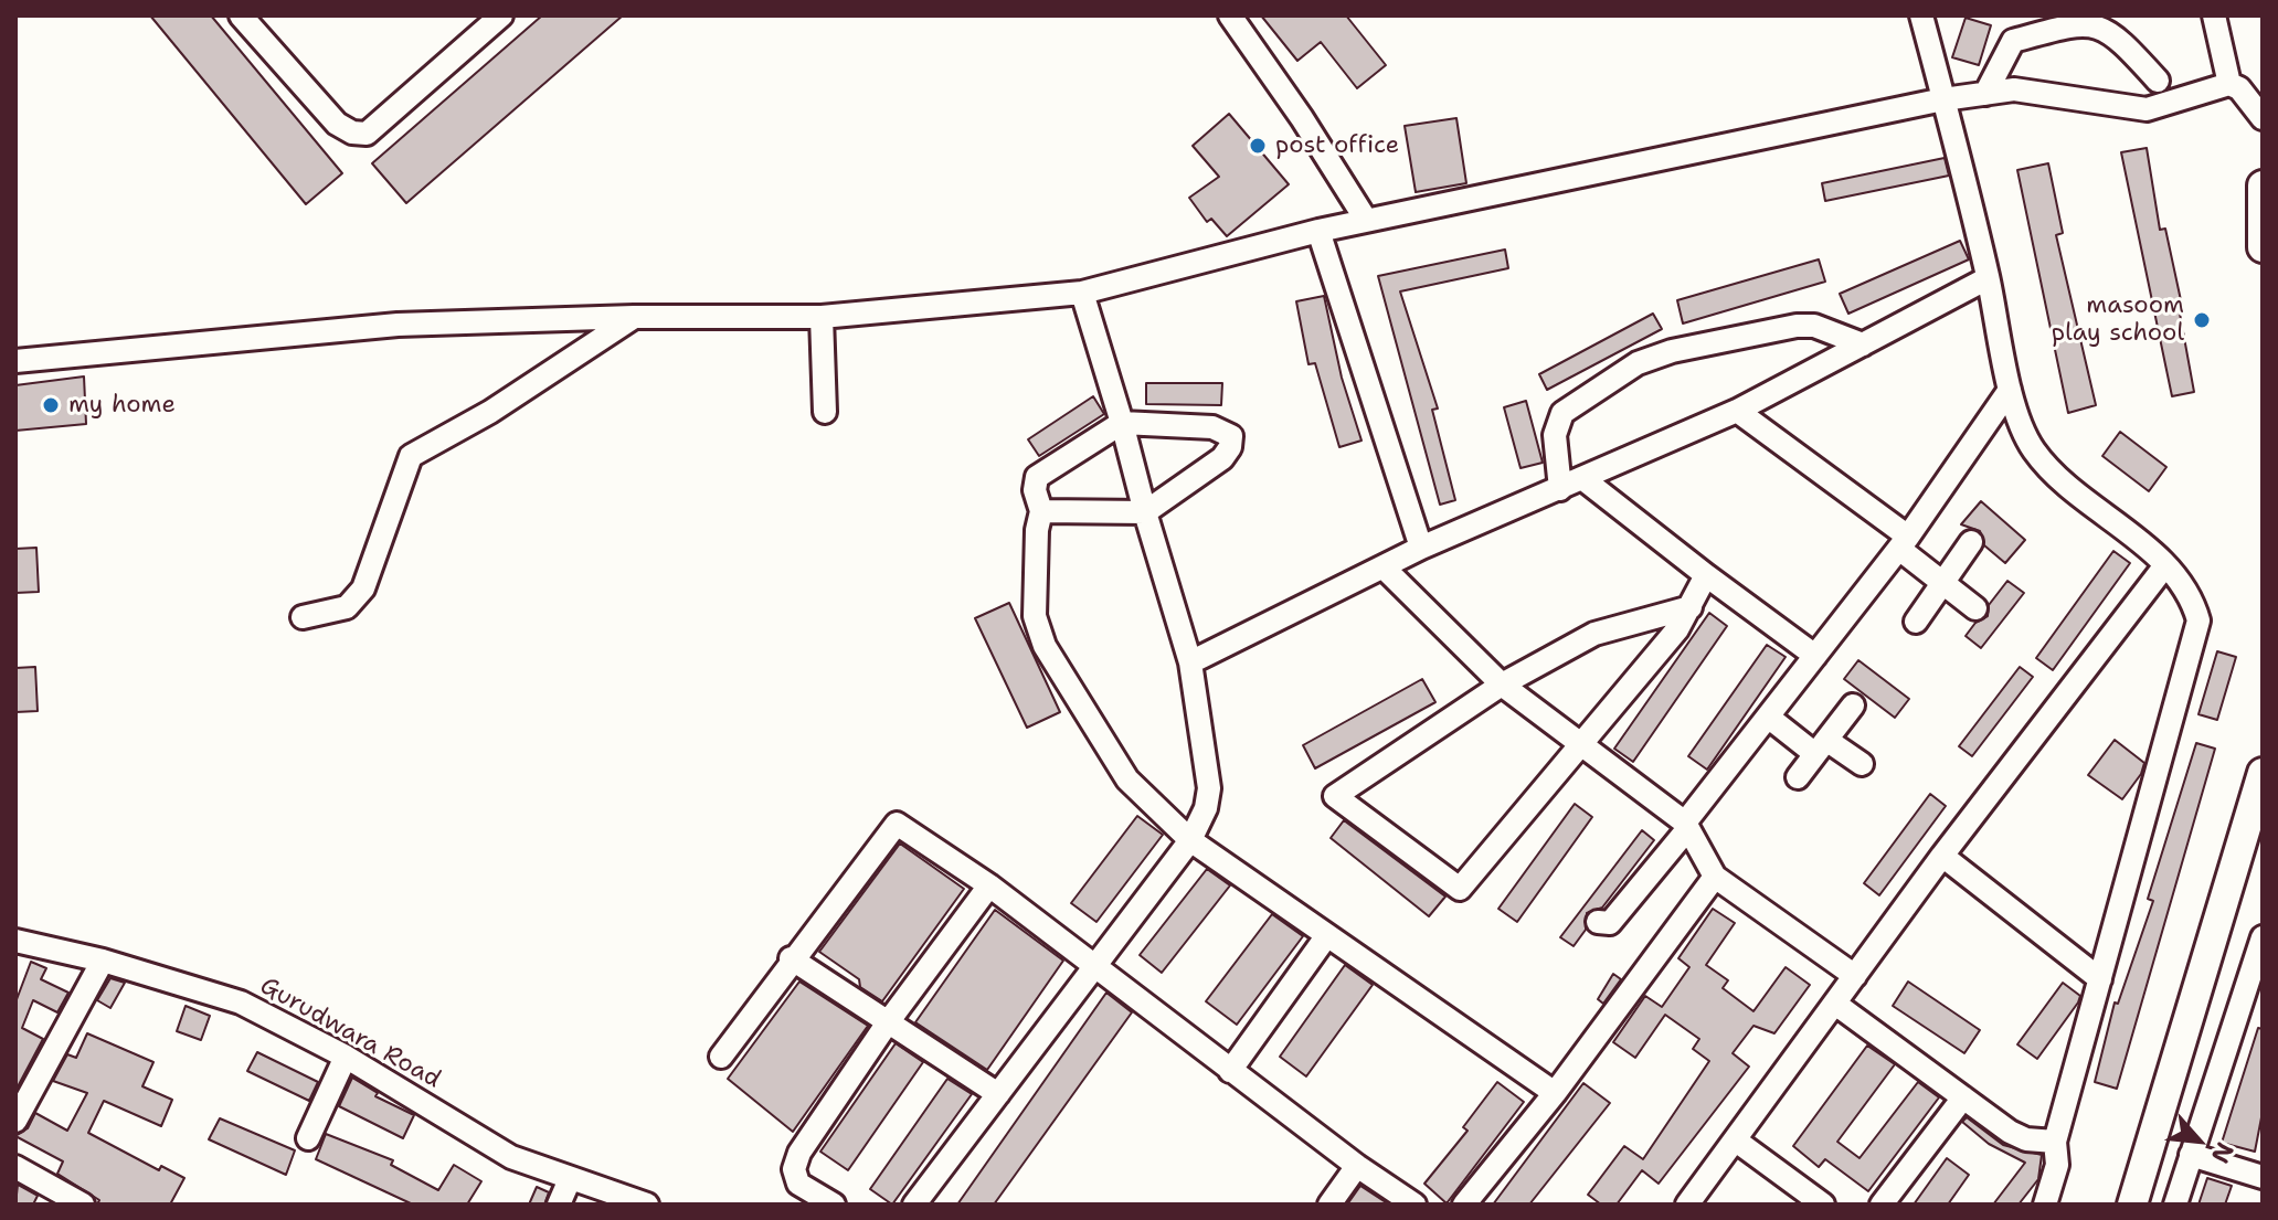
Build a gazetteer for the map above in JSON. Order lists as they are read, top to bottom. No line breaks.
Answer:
{"streets":{"street":["Gurudwara Road"]},"places":["post office","masoom play school","my home"],"north":"bottom right"}
